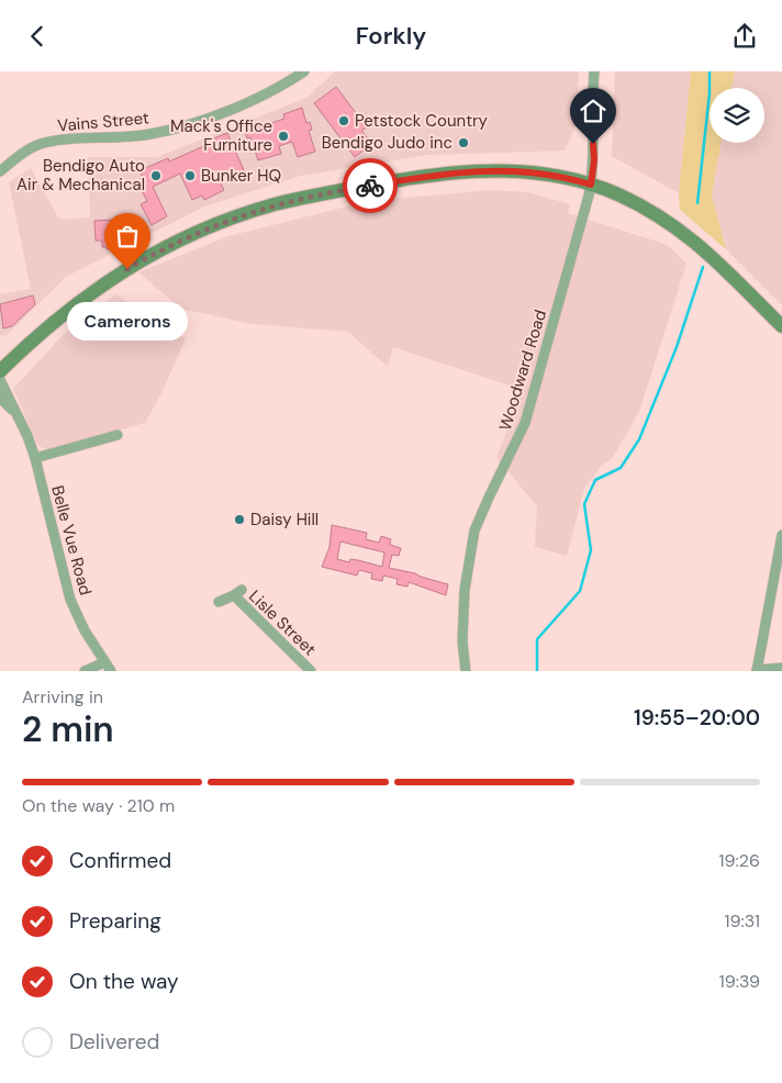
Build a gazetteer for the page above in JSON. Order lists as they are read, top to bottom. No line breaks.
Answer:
{"streets":{"street":["Vains Street","Woodward Road","Belle Vue Road","Lisle Street"]},"places":["Petstock Country","Mack's Office Furniture","Bendigo Judo inc","Bendigo Auto Air & Mechanical","Bunker HQ","Camerons","Daisy Hill"],"page":{"header":"Forkly","bubble":"Camerons","heading":["2 min","Arriving in","19:55–20:00"],"bar":"On the way · 210 m","list":[["Confirmed","19:26"],["Preparing","19:31"],["On the way","19:39"],"Delivered"]}}
